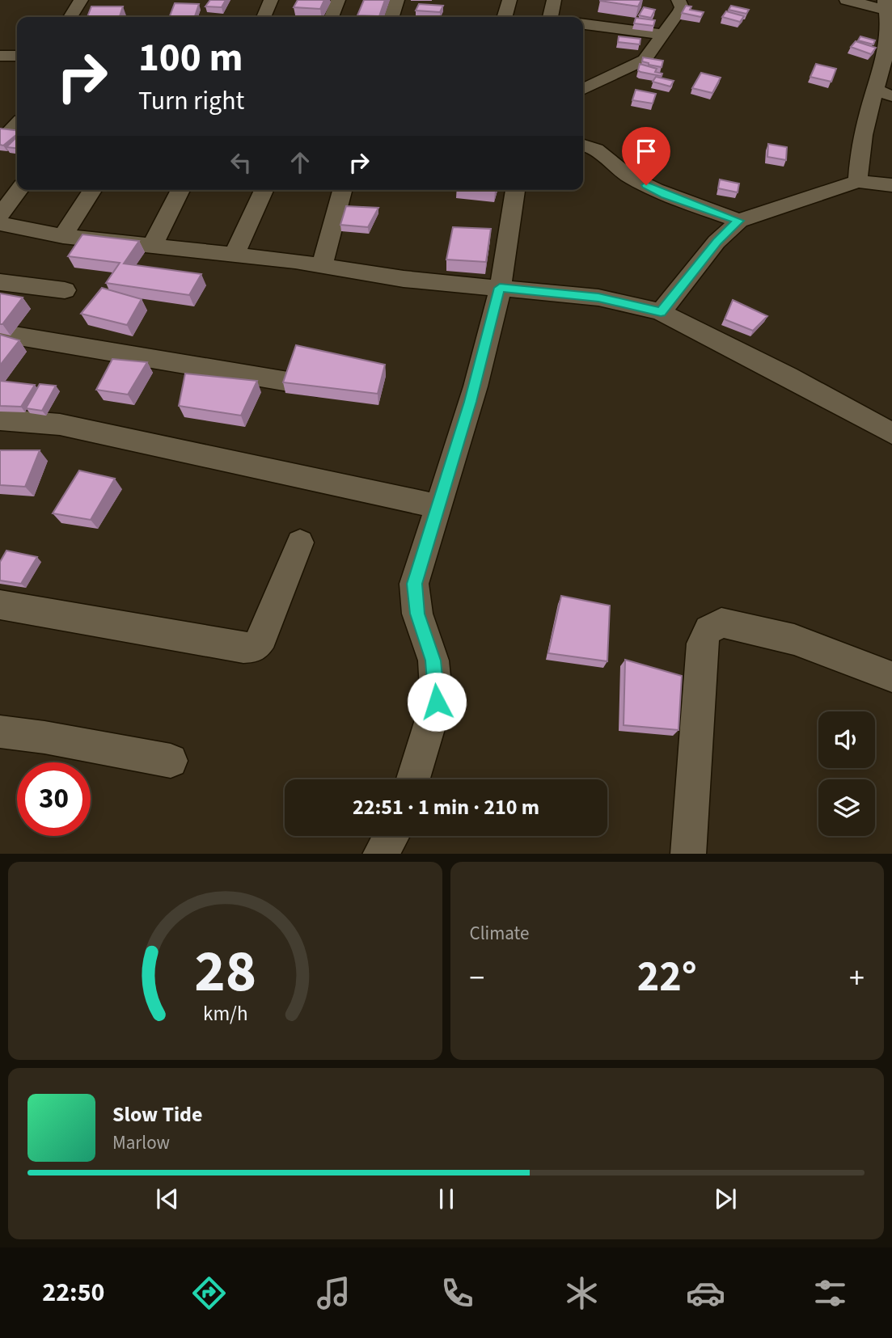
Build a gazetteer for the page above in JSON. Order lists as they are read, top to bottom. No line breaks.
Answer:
{"page":{"turn":["100 m","Turn right"],"limit":"30","trip":"22:51 · 1 min · 210 m","tile":"Climate","heat":["−","22°","+"],"song":["Slow Tide","Marlow"],"tabs":"22:50","gauge":["28","km/h"]}}
